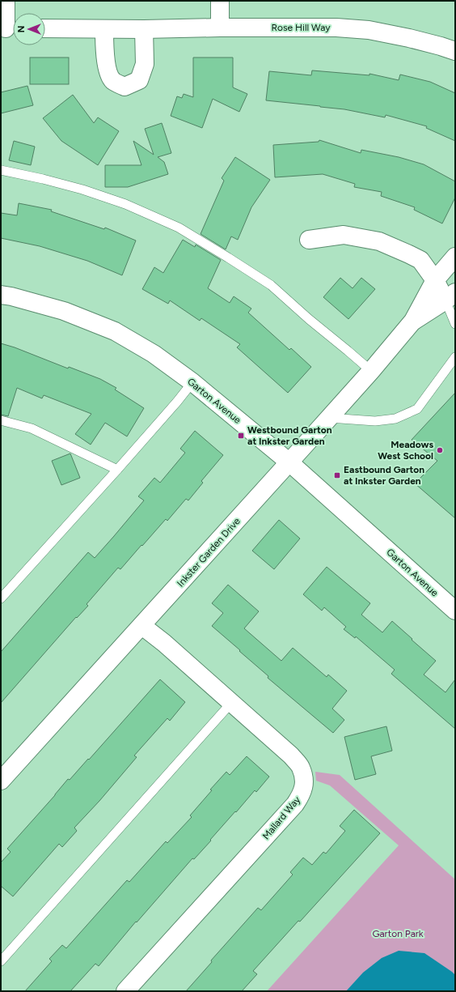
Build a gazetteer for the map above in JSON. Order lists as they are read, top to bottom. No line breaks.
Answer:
{"streets":{"street":["Rose Hill Way","Garton Avenue","Inkster Garden Drive","Mallard Way"]},"crossings":[["Garton Avenue","Inkster Garden Drive"],["Inkster Garden Drive","Mallard Way"]],"parks":["Garton Park"],"places":{"transit":["Westbound Garton at Inkster Garden","Eastbound Garton at Inkster Garden"],"other":["Meadows West School"]},"north":"left"}
